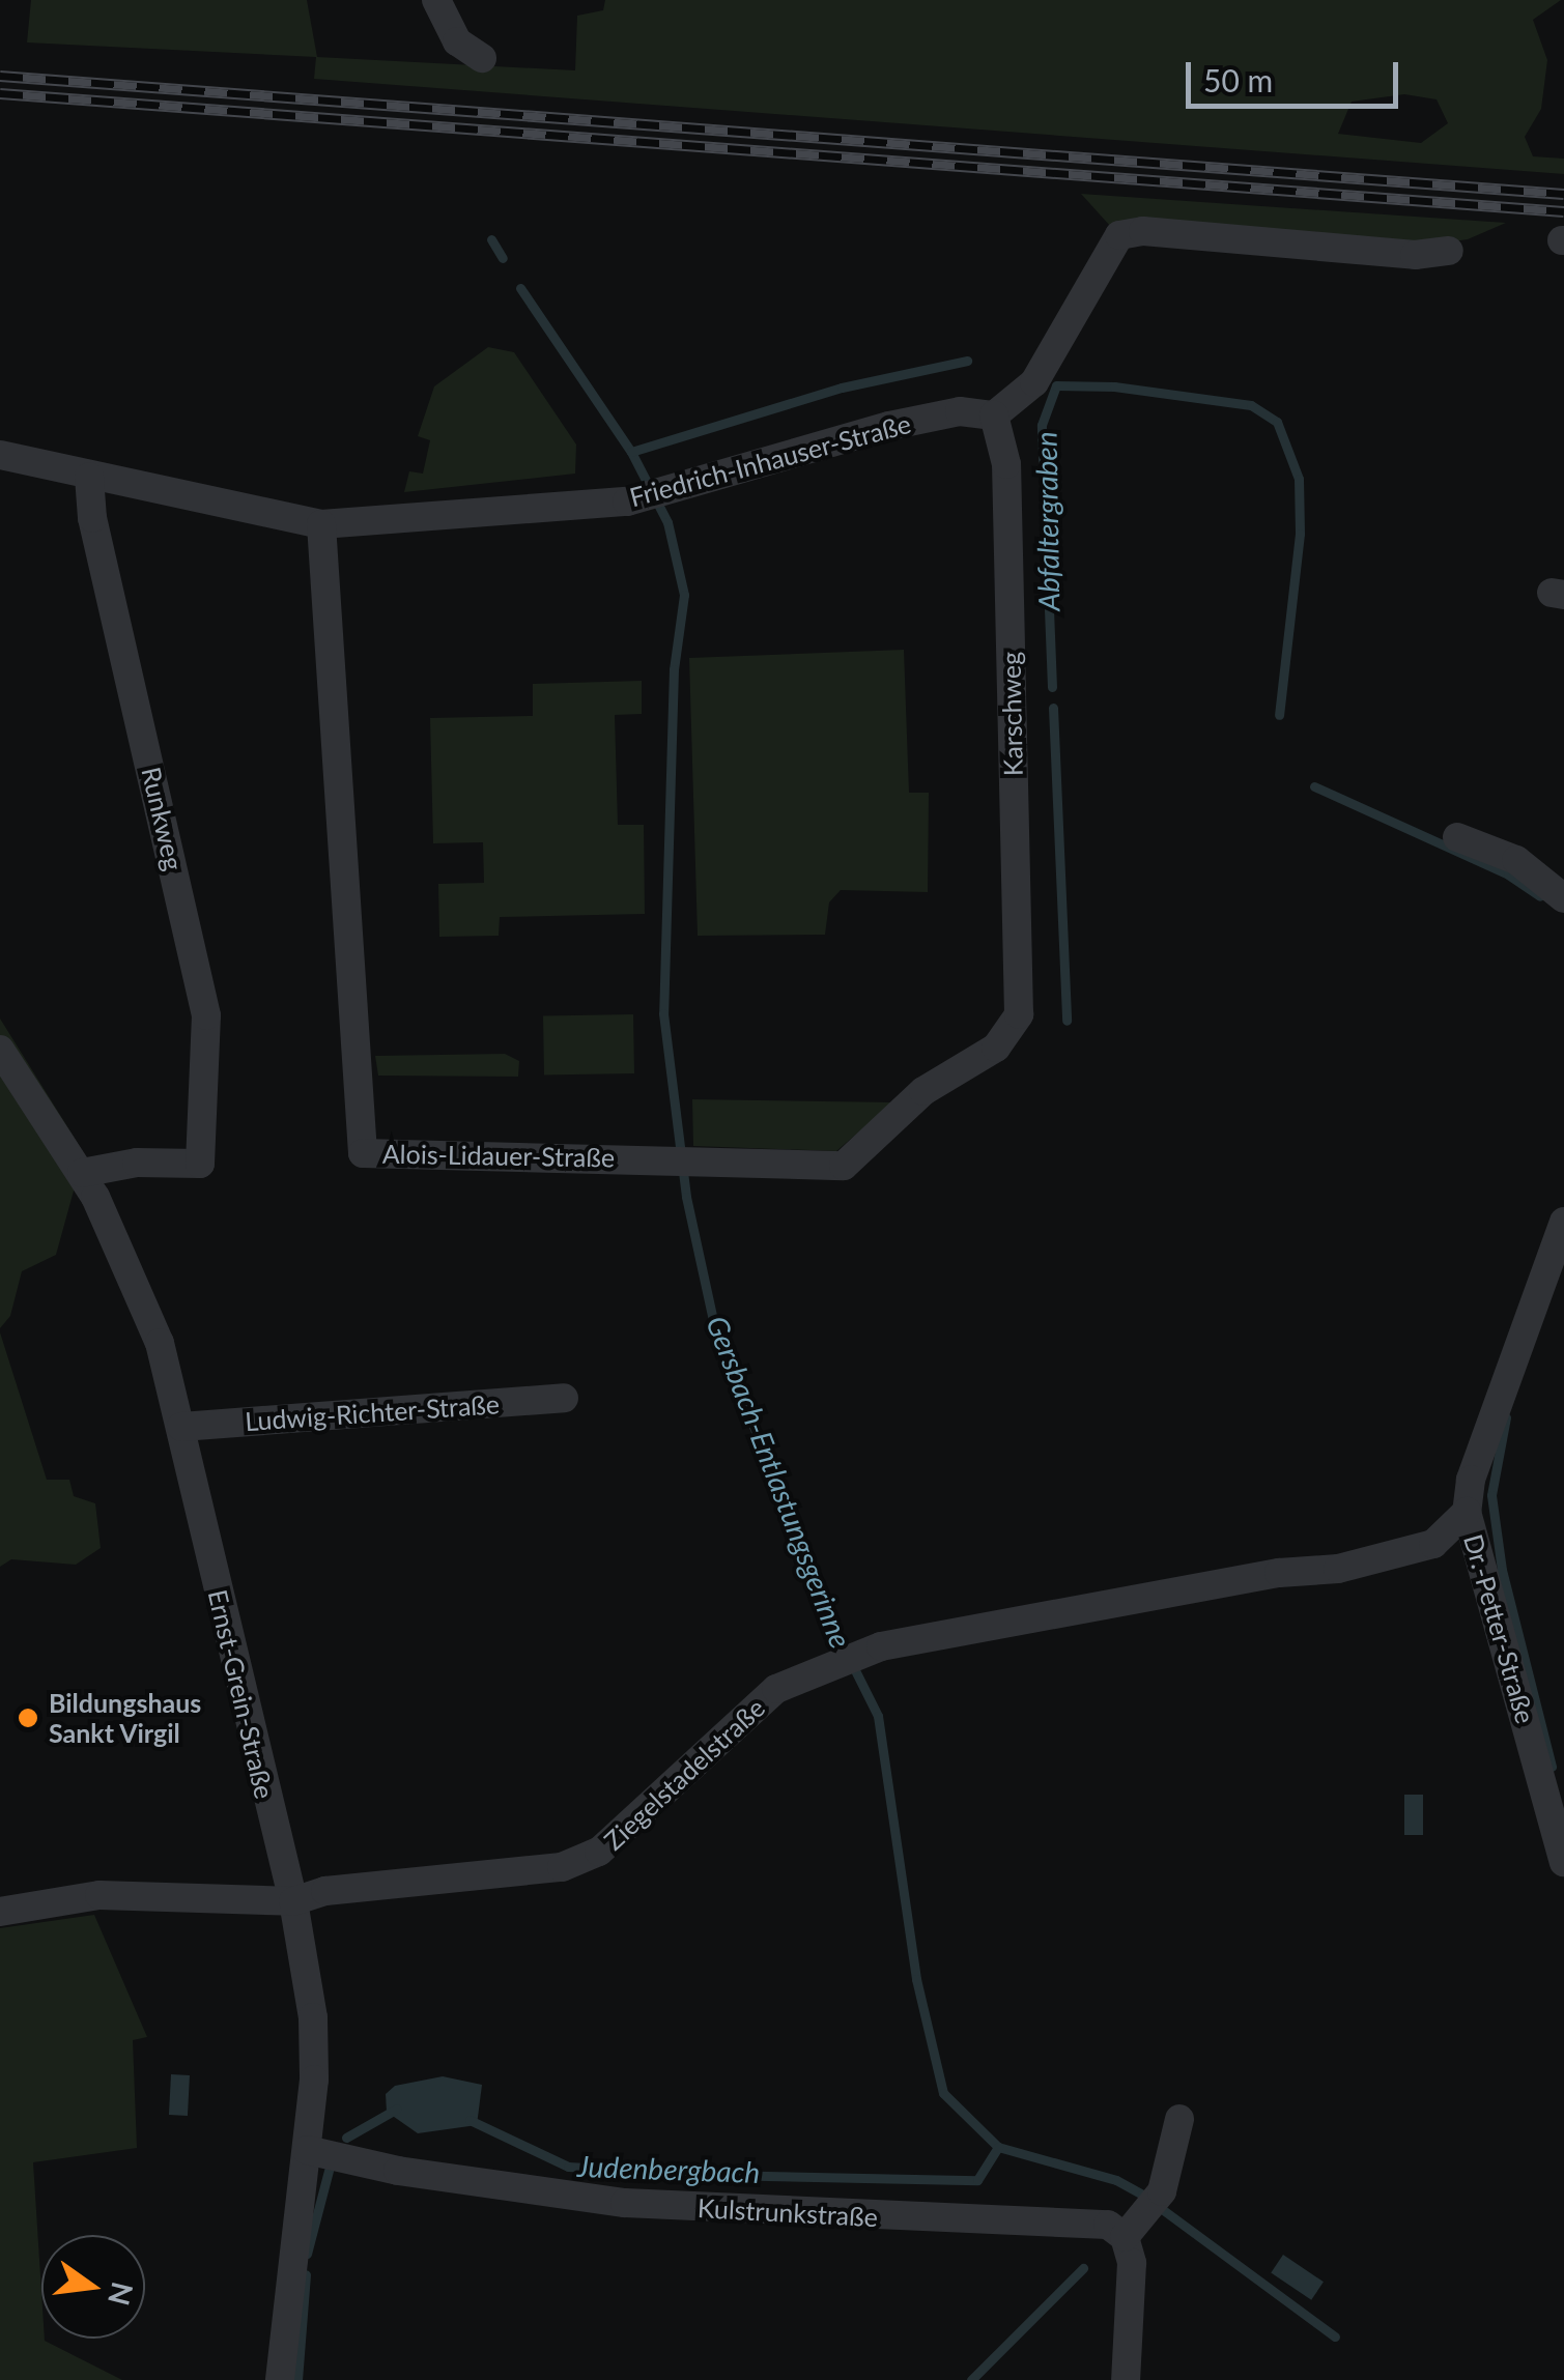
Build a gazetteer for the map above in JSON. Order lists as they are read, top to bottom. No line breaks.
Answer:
{"streets":{"street":["Friedrich-Inhauser-Straße","Karschweg","Runkweg","Alois-Lidauer-Straße","Ludwig-Richter-Straße","Dr.-Petter-Straße","Ernst-Grein-Straße","Ziegelstadelstraße","Kulstrunkstraße"]},"crossings":[["Friedrich-Inhauser-Straße","Karschweg"],["Friedrich-Inhauser-Straße","Runkweg"],["Friedrich-Inhauser-Straße","Alois-Lidauer-Straße"],["Karschweg","Alois-Lidauer-Straße"],["Runkweg","Ernst-Grein-Straße"],["Ludwig-Richter-Straße","Ernst-Grein-Straße"],["Dr.-Petter-Straße","Ziegelstadelstraße"],["Ernst-Grein-Straße","Ziegelstadelstraße"],["Ernst-Grein-Straße","Kulstrunkstraße"]],"water":["Abfaltergraben","Gersbach-Entlastungsgerinne","Judenbergbach"],"places":["Bildungshaus Sankt Virgil"],"scale_bar":"50 m","north":"right"}
